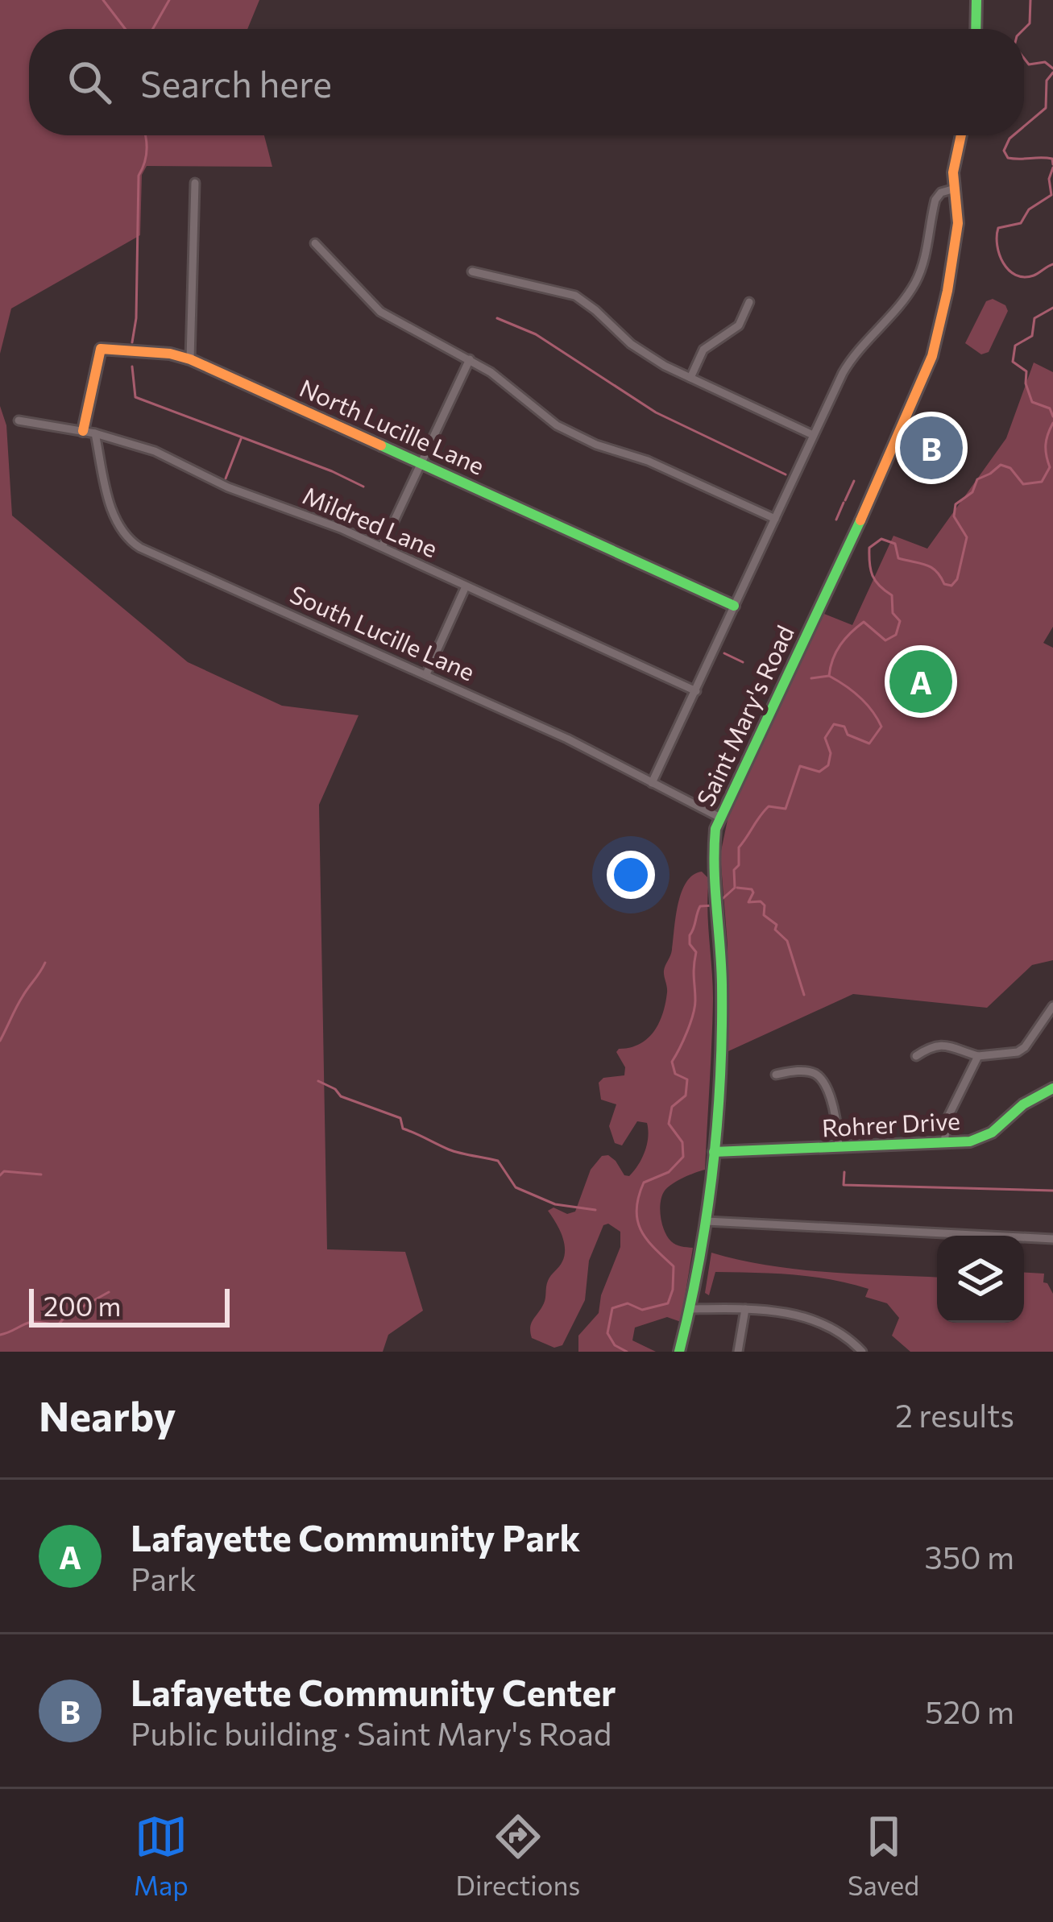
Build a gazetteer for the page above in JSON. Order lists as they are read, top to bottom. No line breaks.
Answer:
{"streets":{"street":["North Lucille Lane","Mildred Lane","South Lucille Lane","Saint Mary's Road","Rohrer Drive"]},"crossings":[["North Lucille Lane","Mildred Lane"],["Mildred Lane","South Lucille Lane"],["South Lucille Lane","Saint Mary's Road"],["Saint Mary's Road","Rohrer Drive"]],"scale_bar":"200 m","page":{"search":"Search here","pins":["B","A"],"scale":"200 m","heading":["Nearby","2 results"],"list":[{"mark":"A","name":"Lafayette Community Park","note":"Park","value":"350 m"},{"mark":"B","name":"Lafayette Community Center","note":"Public building · Saint Mary's Road","value":"520 m"}],"nav":["Map","Directions","Saved"]}}
